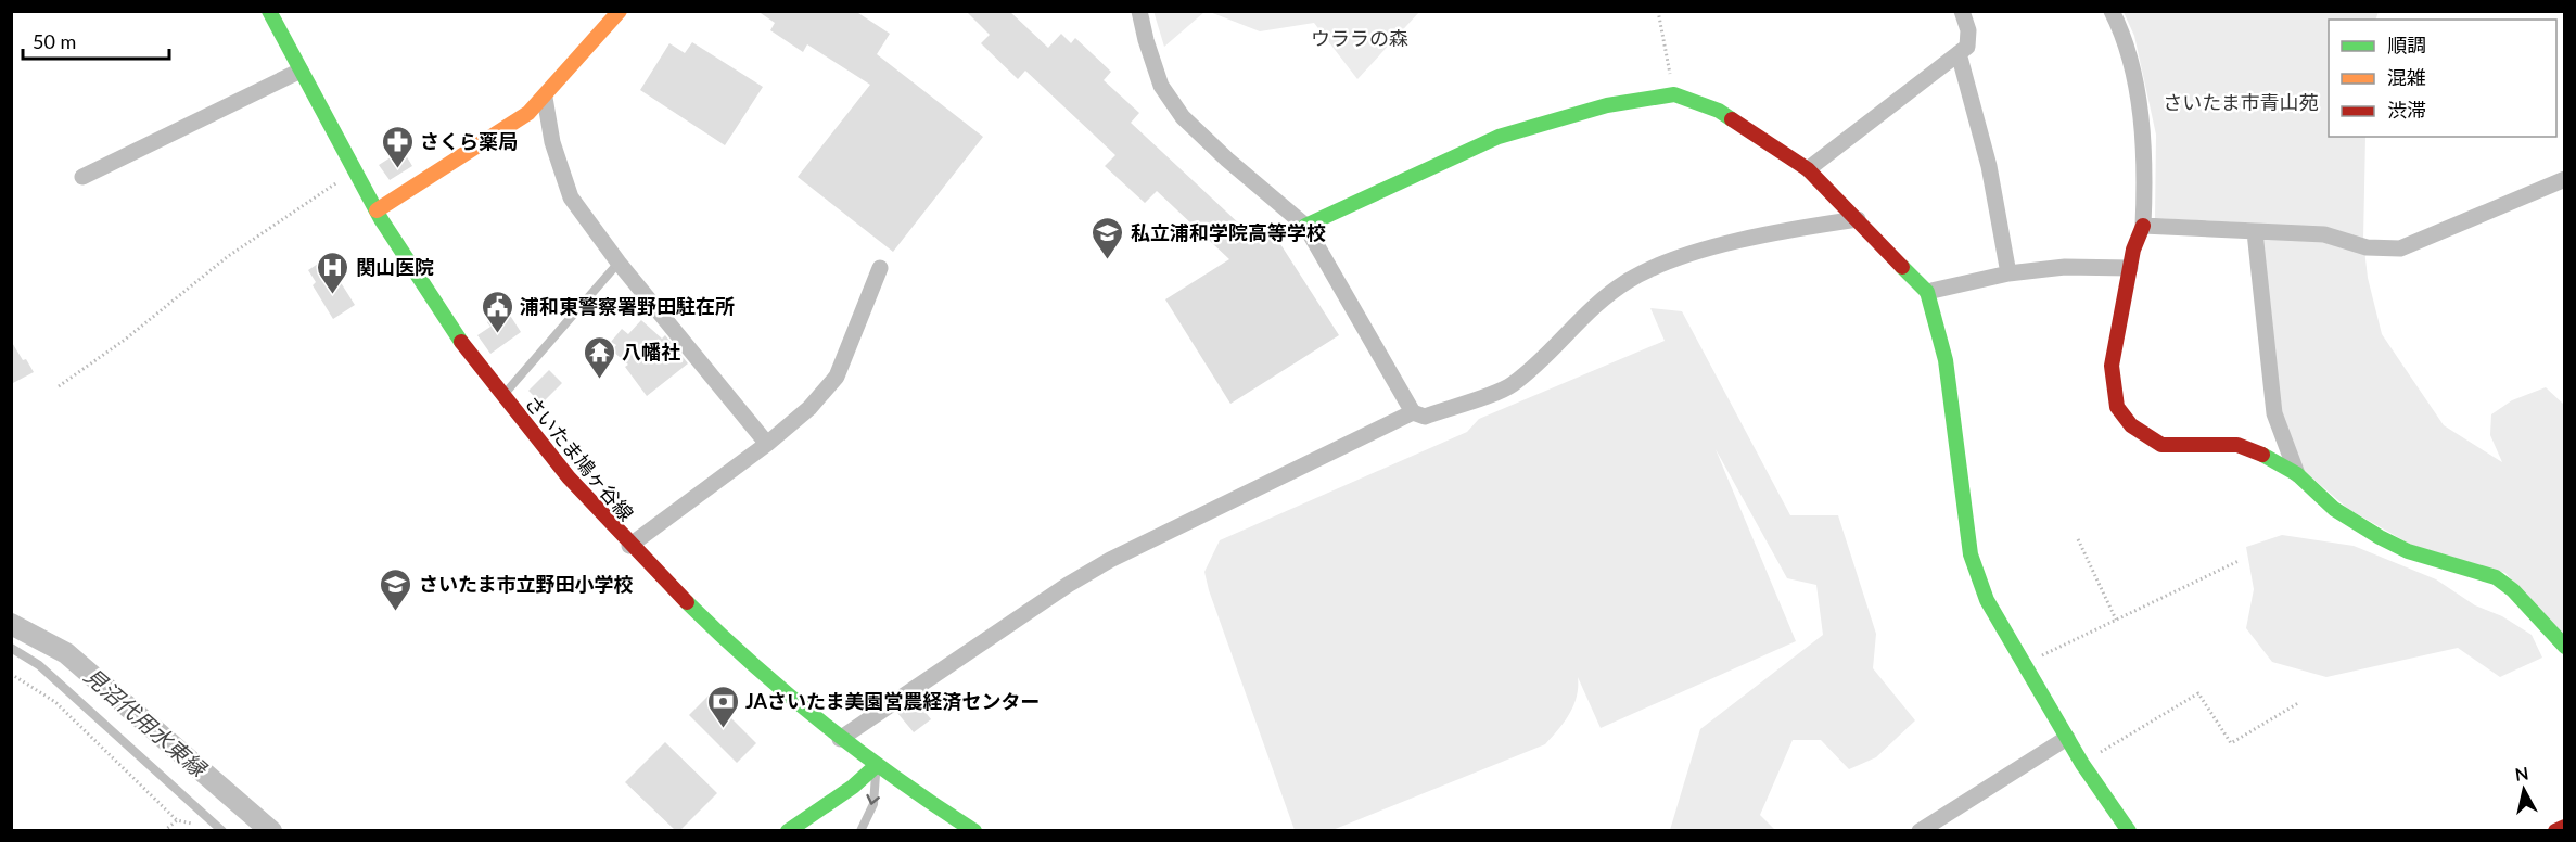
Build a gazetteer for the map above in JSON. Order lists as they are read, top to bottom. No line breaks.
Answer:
{"streets":{"street":["さいたま鳩ヶ谷線"]},"water":["見沼代用水東縁"],"parks":["ウララの森","さいたま市青山苑"],"places":{"pharmacy":["さくら薬局"],"school or university":["私立浦和学院高等学校","さいたま市立野田小学校"],"hospital":["関山医院"],"public building":["浦和東警察署野田駐在所"],"temple":["八幡社"],"bank":["JAさいたま美園営農経済センター"]},"legend":["順調","混雑","渋滞"],"scale_bar":"50 m","north":"top"}
